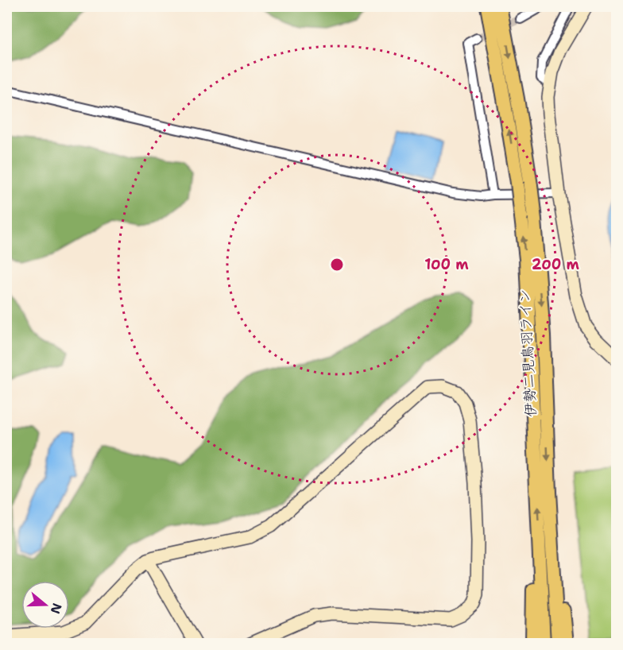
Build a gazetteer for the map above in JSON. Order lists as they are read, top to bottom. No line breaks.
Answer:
{"streets":{"main road":["伊勢二見鳥羽ライン"]},"north":"right","rings":["100 m","200 m"]}
